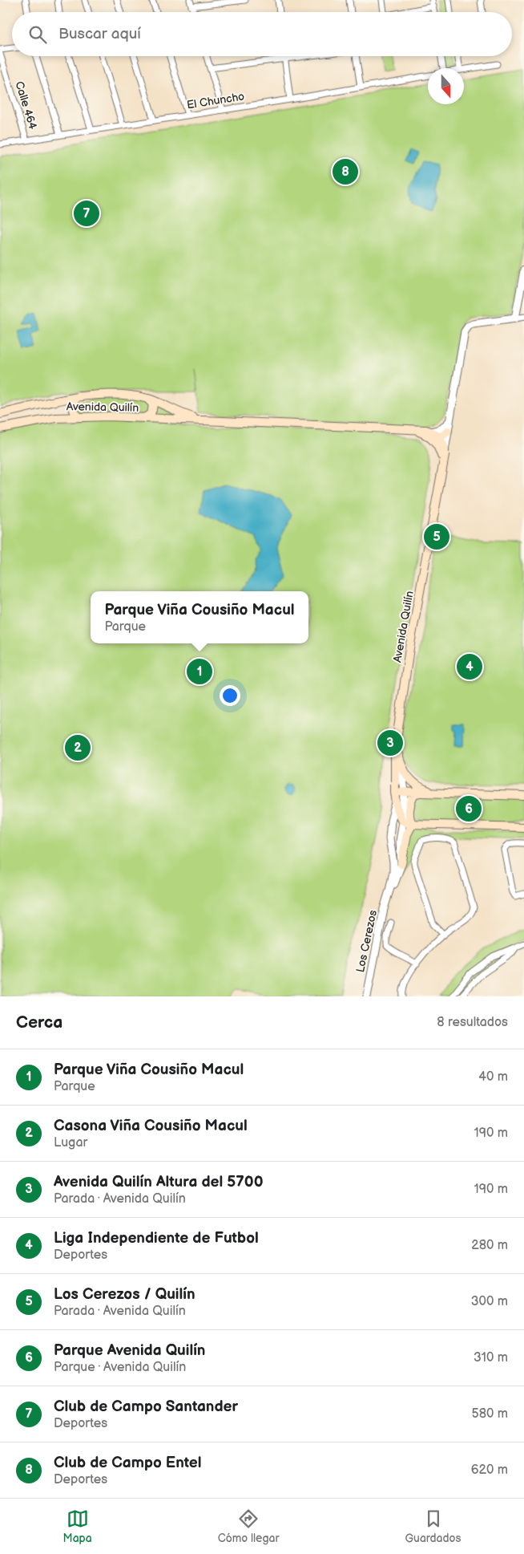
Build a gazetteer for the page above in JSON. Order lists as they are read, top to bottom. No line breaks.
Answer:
{"streets":{"main road":["Avenida Quilín"],"street":["El Chuncho","Calle 464","Los Cerezos"]},"crossings":[["El Chuncho","Calle 464"],["Avenida Quilín","Los Cerezos"]],"north":"bottom","page":{"search":"Buscar aquí","pins":["8","7","5","4","1","3","2","6"],"popup":["Parque Viña Cousiño Macul","Parque"],"heading":["Cerca","8 resultados"],"list":[{"mark":"1","name":"Parque Viña Cousiño Macul","note":"Parque","value":"40 m"},{"mark":"2","name":"Casona Viña Cousiño Macul","note":"Lugar","value":"190 m"},{"mark":"3","name":"Avenida Quilín Altura del 5700","note":"Parada · Avenida Quilín","value":"190 m"},{"mark":"4","name":"Liga Independiente de Futbol","note":"Deportes","value":"280 m"},{"mark":"5","name":"Los Cerezos / Quilín","note":"Parada · Avenida Quilín","value":"300 m"},{"mark":"6","name":"Parque Avenida Quilín","note":"Parque · Avenida Quilín","value":"310 m"},{"mark":"7","name":"Club de Campo Santander","note":"Deportes","value":"580 m"},{"mark":"8","name":"Club de Campo Entel","note":"Deportes","value":"620 m"}],"nav":["Mapa","Cómo llegar","Guardados"]}}
